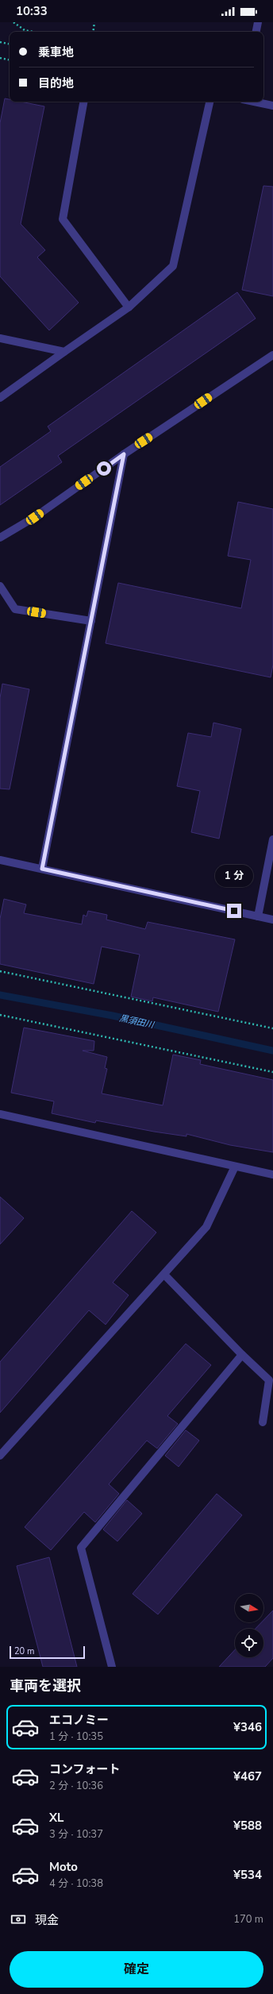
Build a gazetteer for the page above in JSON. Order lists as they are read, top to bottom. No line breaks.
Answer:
{"water":["黒須田川"],"scale_bar":"20 m","north":"right","page":{"status":"10:33","banner":["乗車地","目的地"],"bubble":"1 分","scale":"20 m","heading":"車両を選択","list":[{"name":"エコノミー","note":"1 分 · 10:35","value":"¥346"},{"name":"コンフォート","note":"2 分 · 10:36","value":"¥467"},{"name":"XL","note":"3 分 · 10:37","value":"¥588"},{"name":"Moto","note":"4 分 · 10:38","value":"¥534"}],"pay":["現金","170 m"],"buttons":"確定"}}
